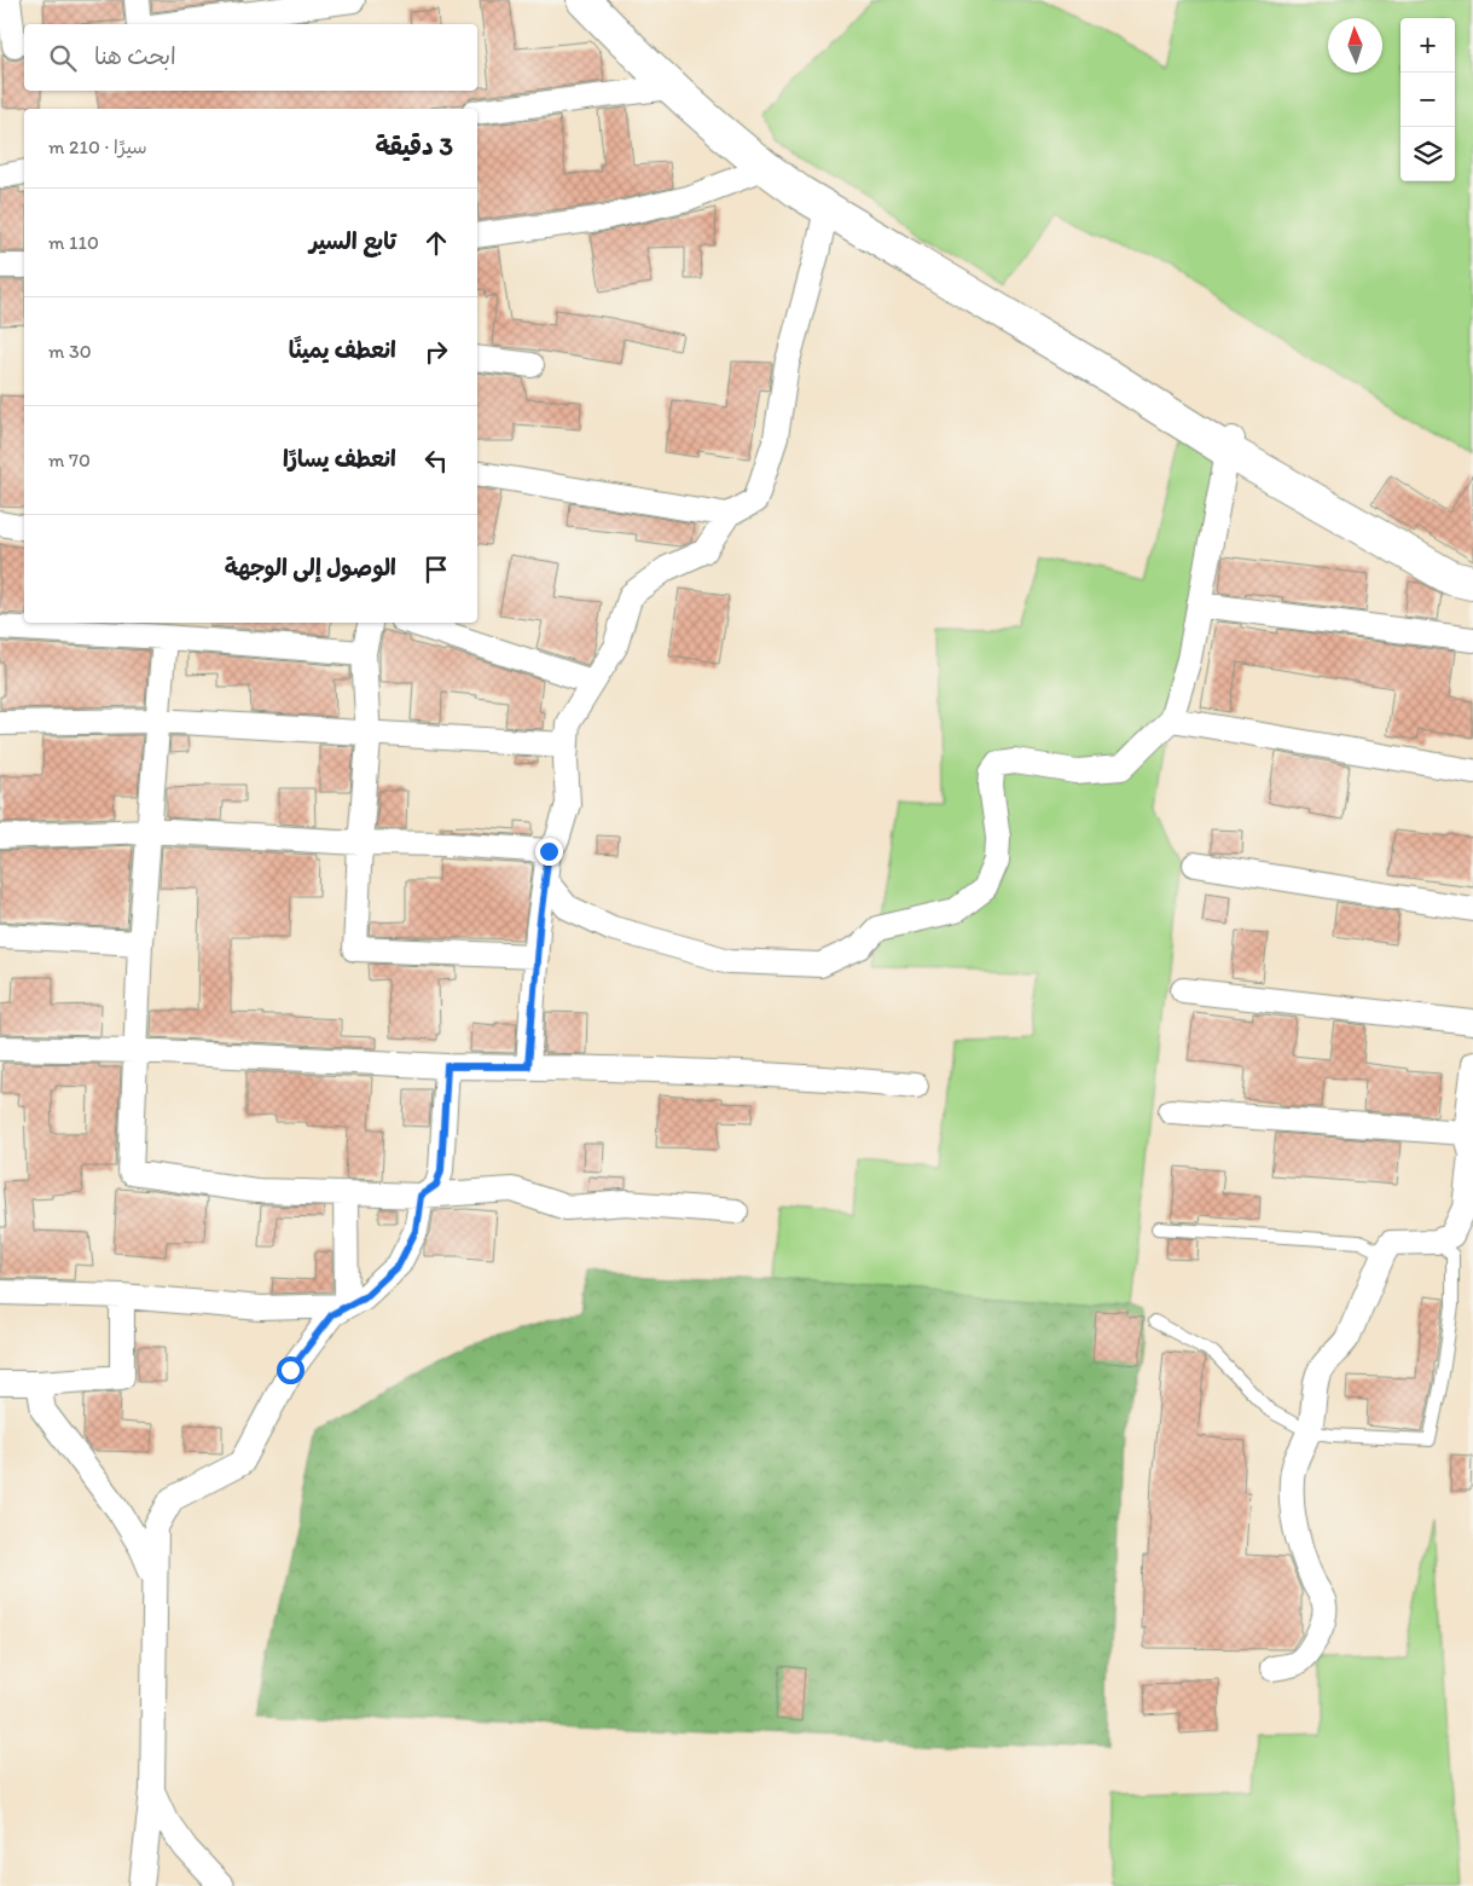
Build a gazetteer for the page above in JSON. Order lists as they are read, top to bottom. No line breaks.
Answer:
{"north":"top","page":{"map_buttons":["+","−"],"search":"ابحث هنا","heading":["3 دقيقة","سيرًا · 210 m"],"list":[["تابع السير","110 m"],["انعطف يمينًا","30 m"],["انعطف يسارًا","70 m"],"الوصول إلى الوجهة"]}}
